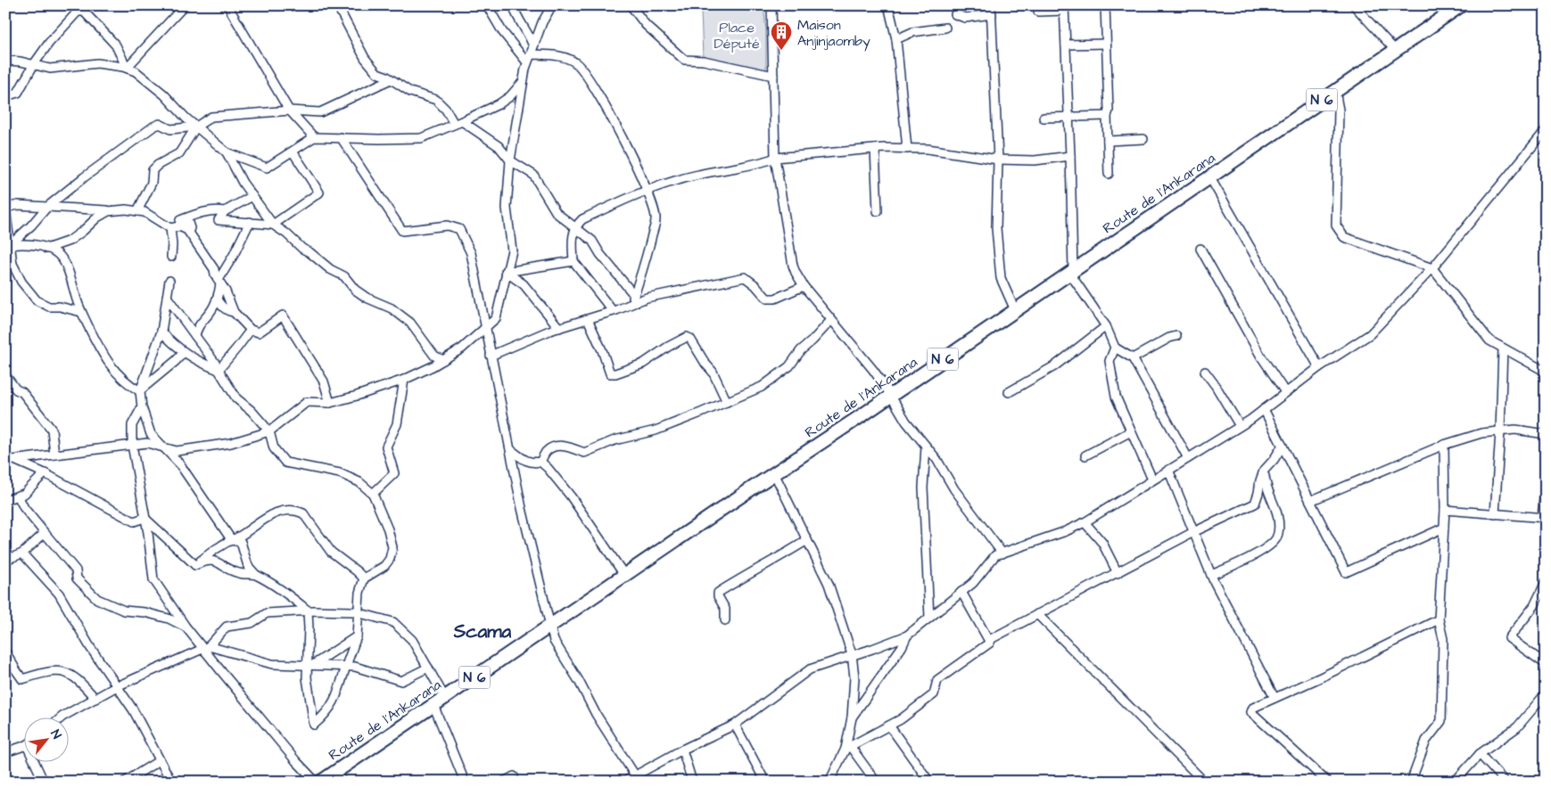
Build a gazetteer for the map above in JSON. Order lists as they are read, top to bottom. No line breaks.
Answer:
{"streets":{"main road":["N 6","Route de l'Ankarana"]},"districts":["Scama"],"parks":["Place Député"],"places":{"building":["Maison Anjinjaomby"]},"north":"top right"}
